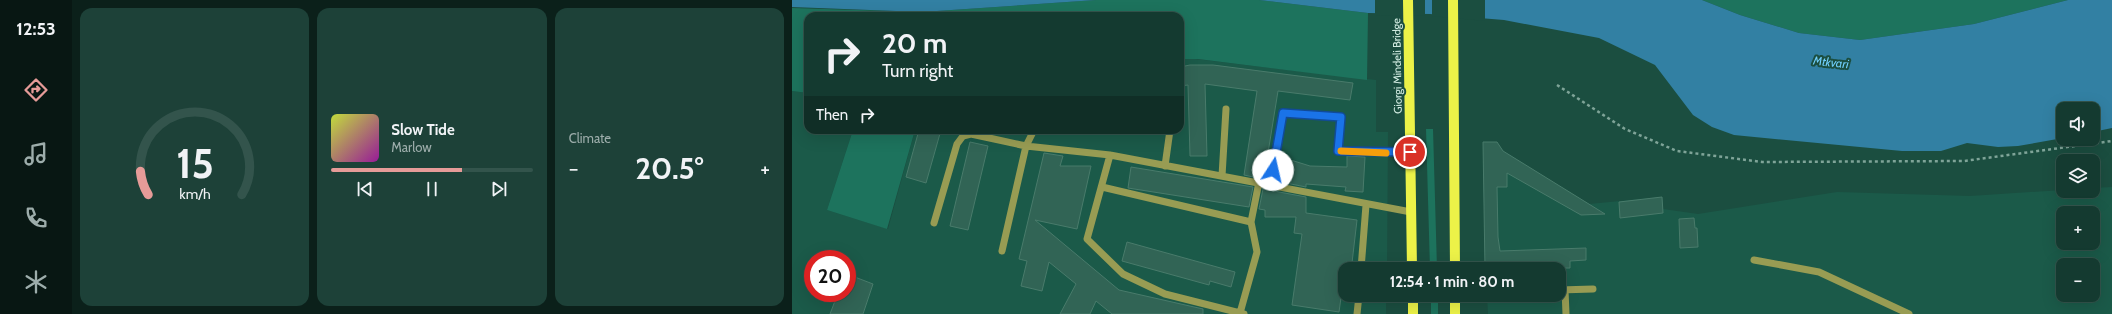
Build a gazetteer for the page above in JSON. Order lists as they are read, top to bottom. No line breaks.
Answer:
{"streets":{"main road":["Giorgi Mindeli Bridge"]},"water":["Mtkvari"],"page":{"tabs":"12:53","tile":"Climate","turn":["20 m","Turn right"],"then":"Then","map_buttons":["+","−"],"song":["Slow Tide","Marlow"],"heat":["−","20.5°","+"],"limit":"20","trip":"12:54 · 1 min · 80 m","gauge":["15","km/h"]}}
